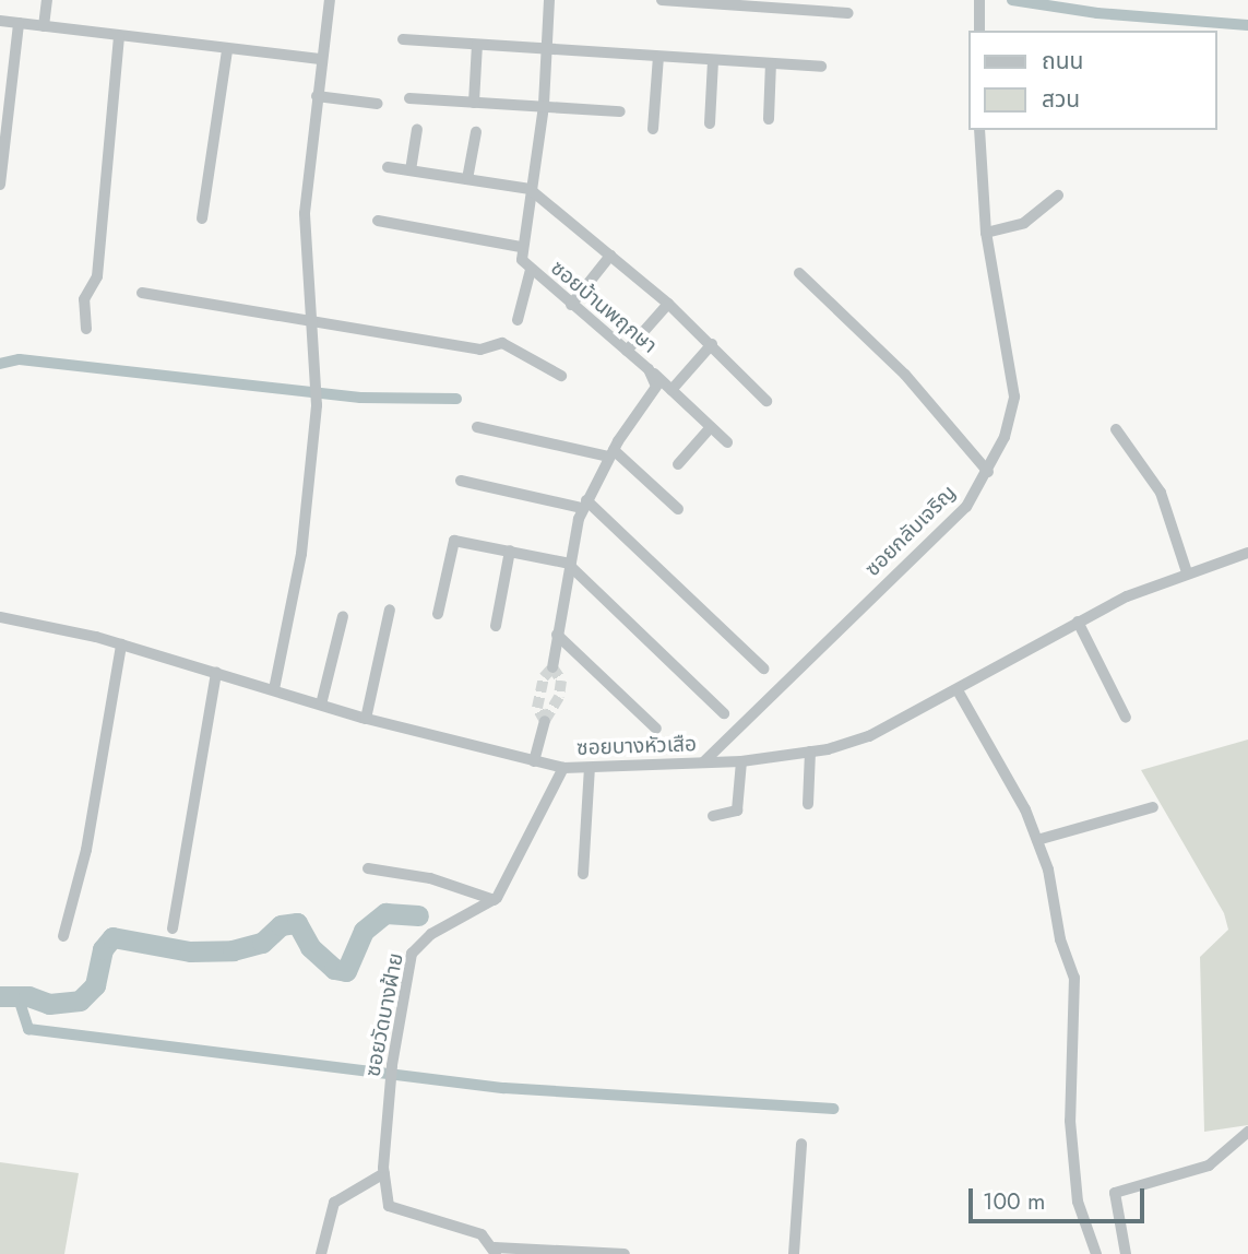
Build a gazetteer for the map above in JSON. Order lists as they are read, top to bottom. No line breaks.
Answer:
{"streets":{"street":["ซอยบ้านพฤกษา","ซอยกลับเจริญ","ซอยบางหัวเสือ","ซอยวัดบางฝ้าย"]},"crossings":[["ซอยกลับเจริญ","ซอยบางหัวเสือ"]],"legend":["ถนน","สวน"],"scale_bar":"100 m"}
